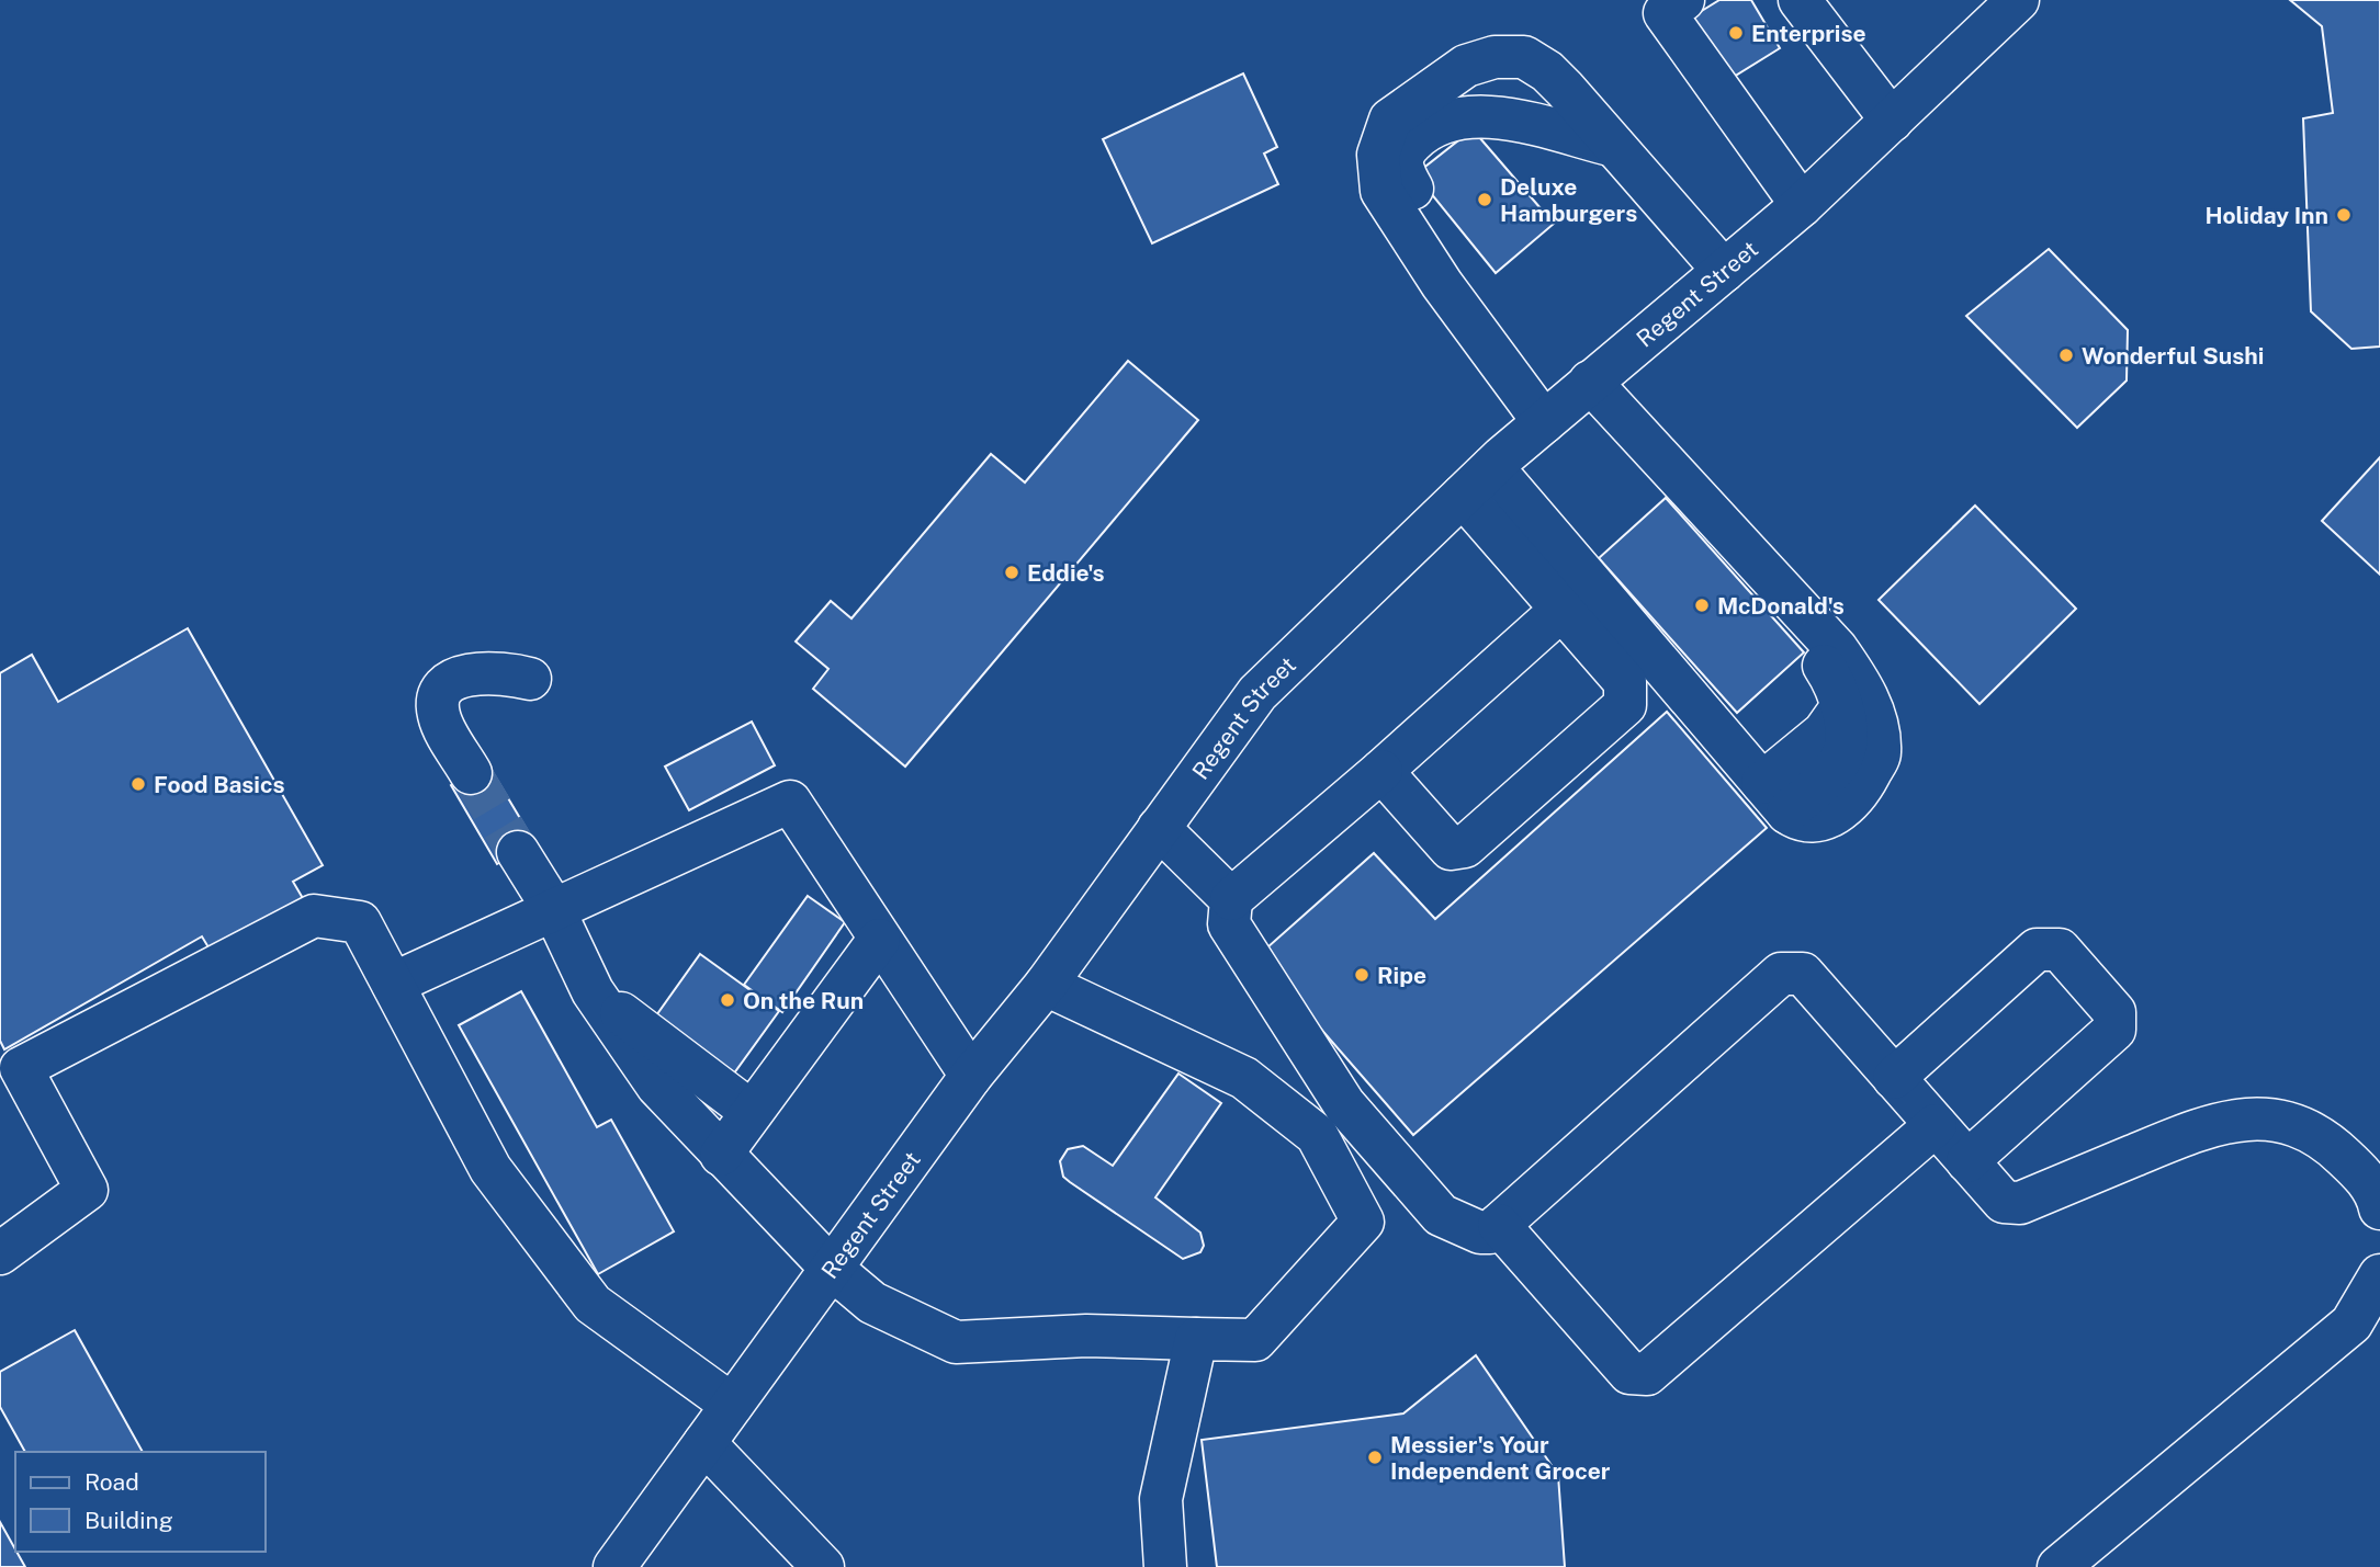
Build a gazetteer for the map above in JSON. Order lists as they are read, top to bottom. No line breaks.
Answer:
{"streets":{"main road":["Regent Street"]},"places":["Enterprise","Deluxe Hamburgers","Holiday Inn","Wonderful Sushi","Eddie's","McDonald's","Food Basics","Ripe","On the Run","Messier's Your Independent Grocer"],"legend":["Road","Building"]}
